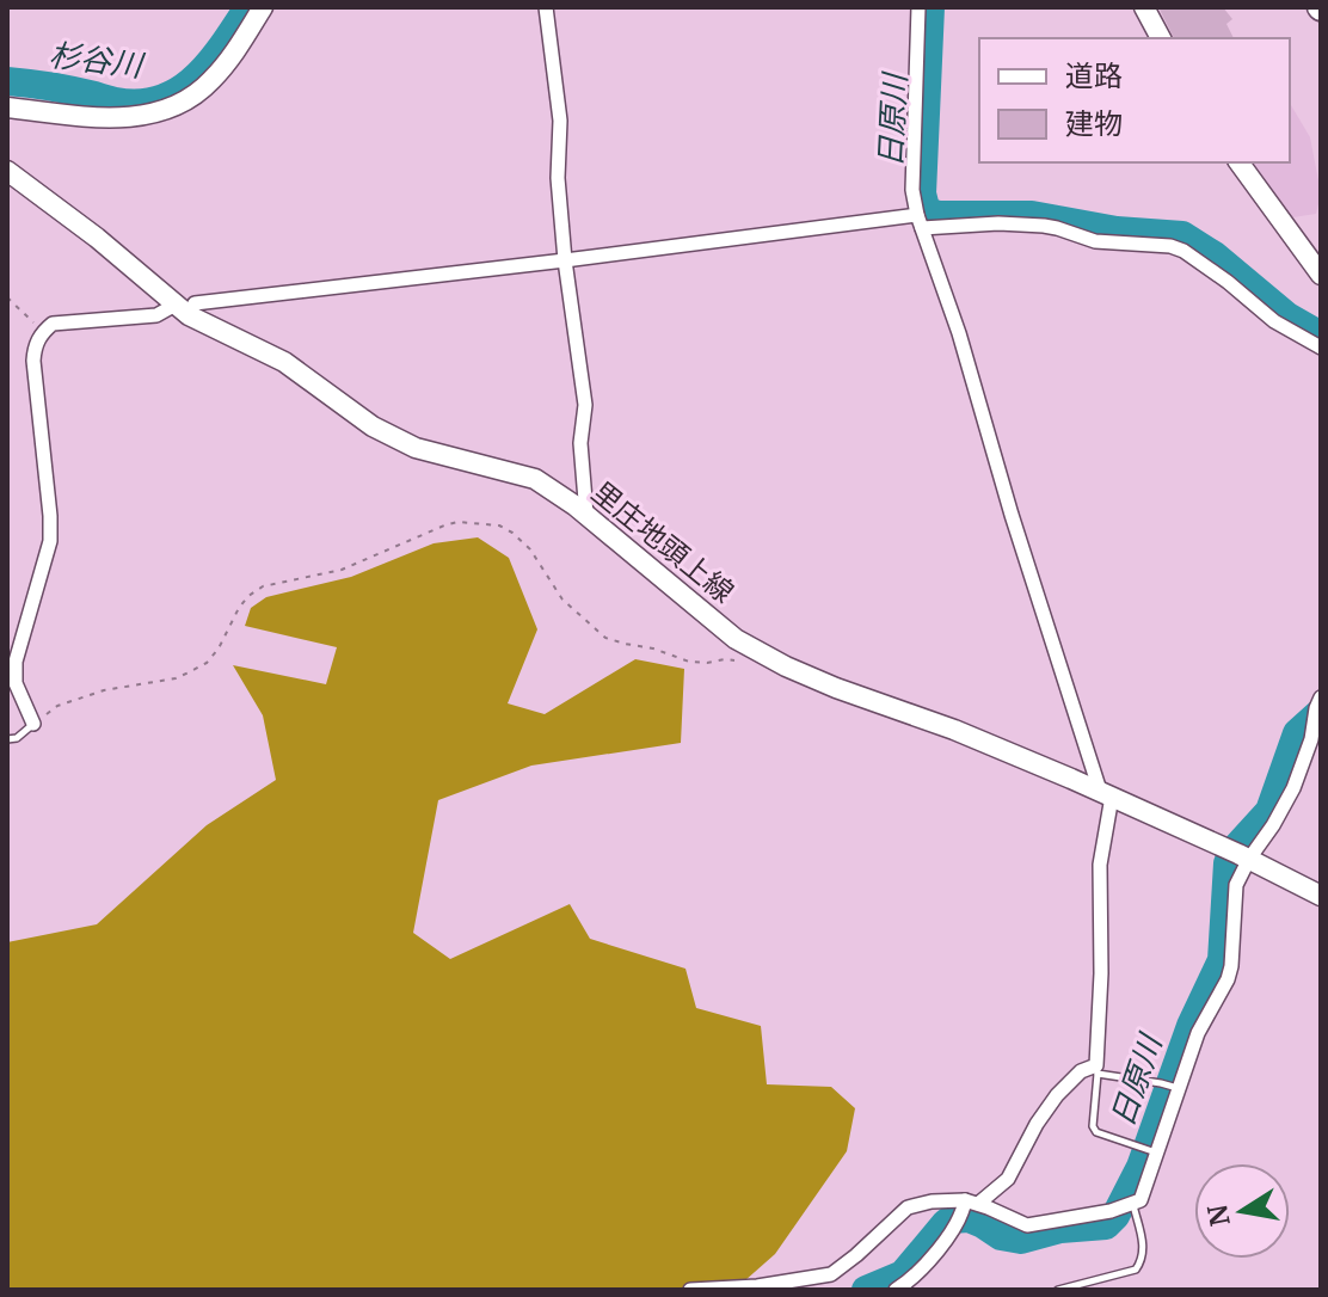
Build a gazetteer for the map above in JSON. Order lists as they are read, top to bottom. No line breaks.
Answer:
{"streets":{"main road":["里庄地頭上線"]},"water":["杉谷川","日原川"],"legend":["道路","建物"],"north":"left"}
